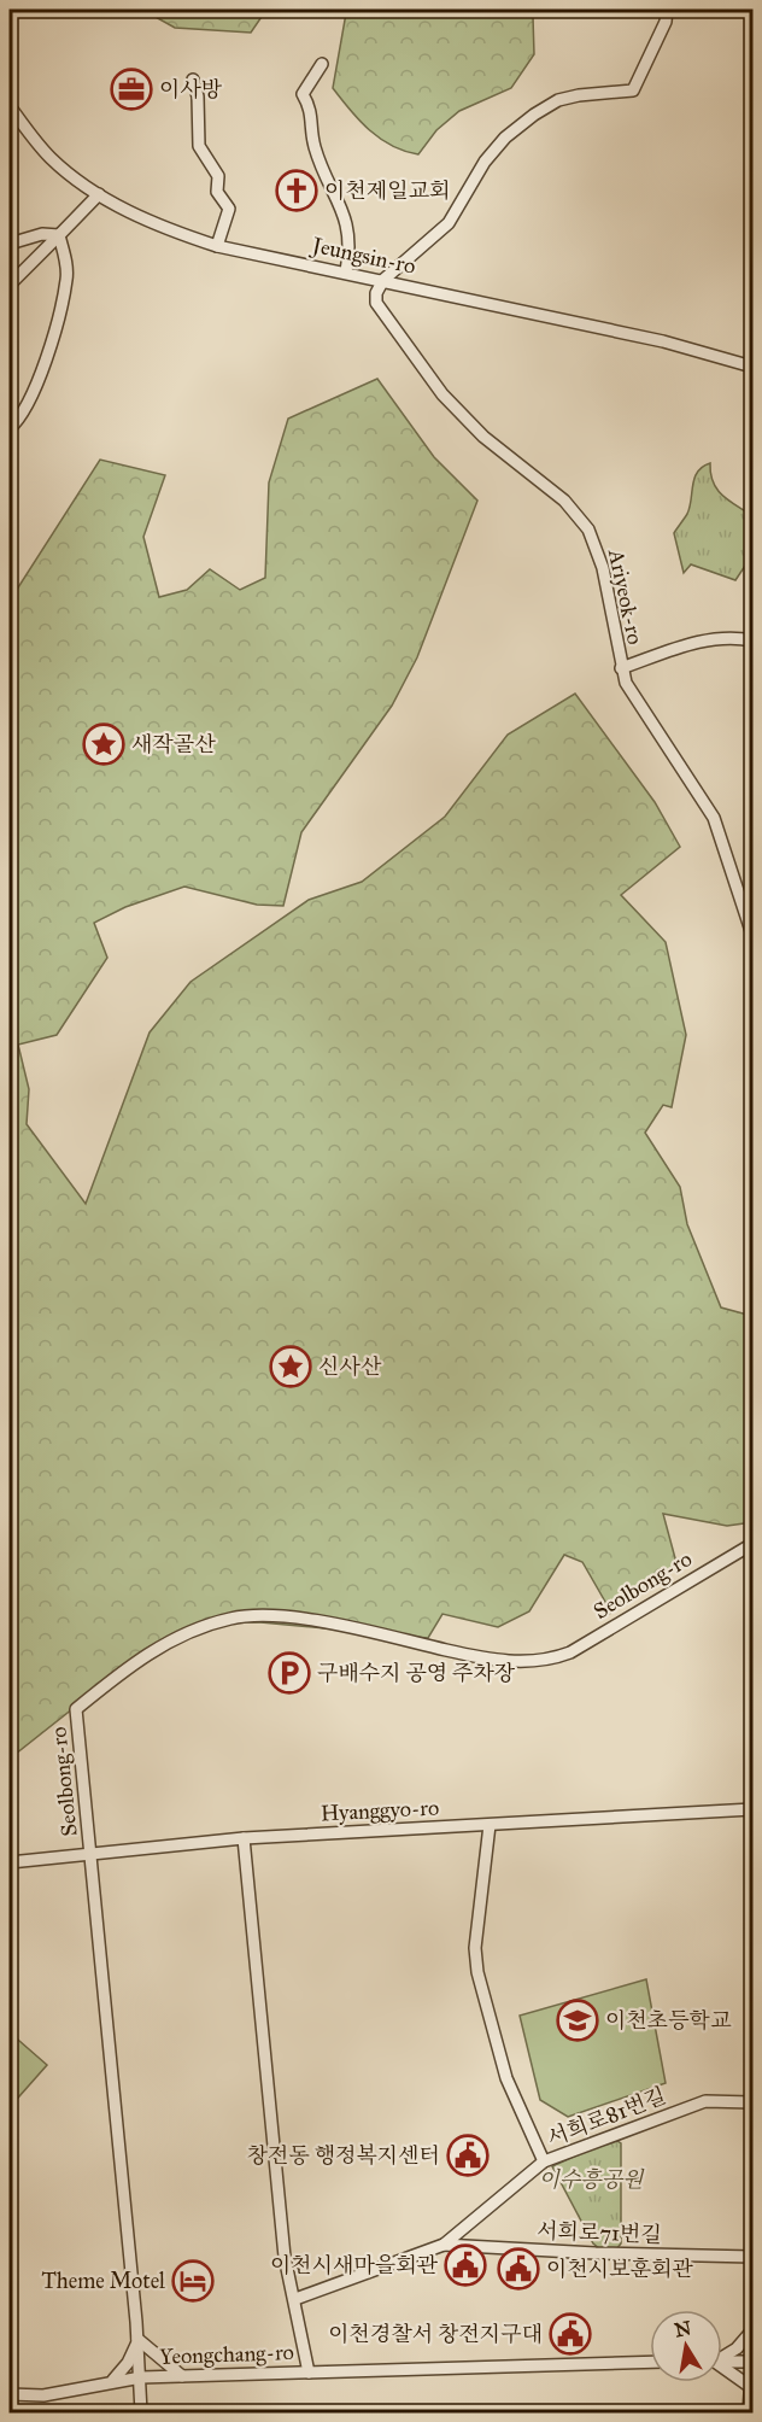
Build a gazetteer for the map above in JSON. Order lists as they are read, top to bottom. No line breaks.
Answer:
{"streets":{"street":["Jeungsin-ro","Ariyeok-ro","Seolbong-ro","Hyanggyo-ro","서희로81번길","서희로71번길","Yeongchang-ro"]},"crossings":[["Jeungsin-ro","Ariyeok-ro"],["Seolbong-ro","Hyanggyo-ro"],["Seolbong-ro","Yeongchang-ro"],["서희로81번길","서희로71번길"]],"parks":["이수흥공원"],"places":{"office":["이사방"],"church":["이천제일교회"],"place":["새작골산","신사산"],"parking":["구배수지 공영 주차장"],"school or university":["이천초등학교"],"public building":["창전동 행정복지센터","이천시새마을회관","이천시보훈회관","이천경찰서 창전지구대"],"hotel":["Theme Motel"]},"north":"top"}
